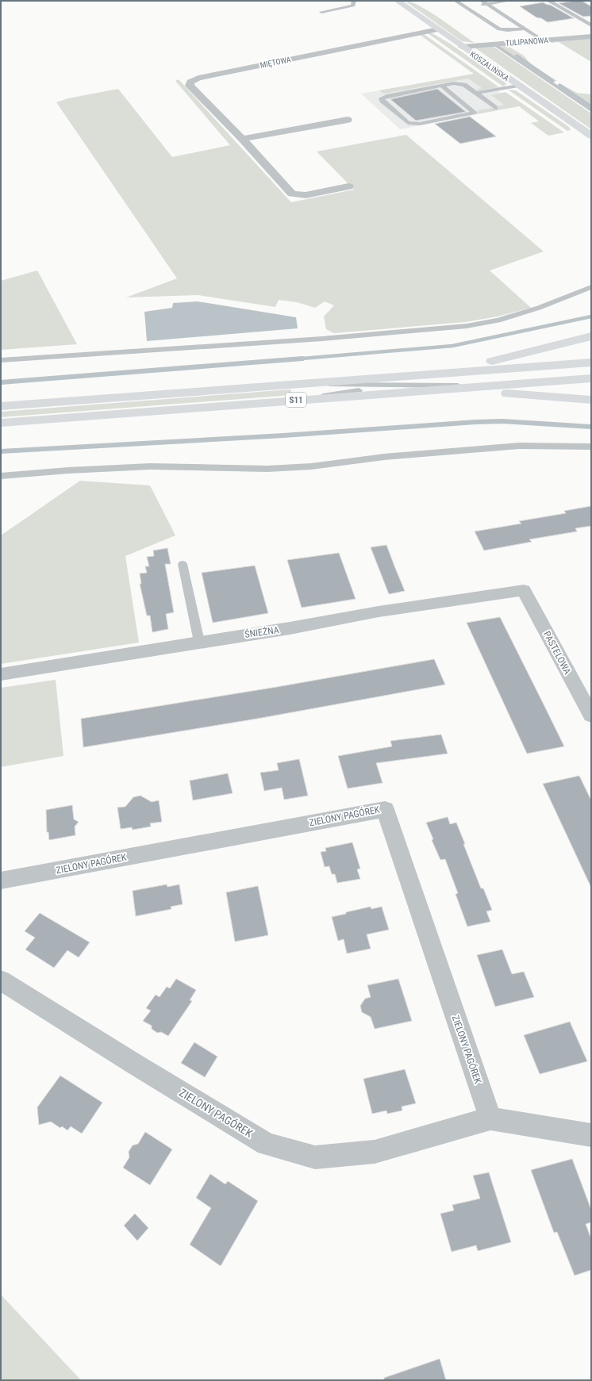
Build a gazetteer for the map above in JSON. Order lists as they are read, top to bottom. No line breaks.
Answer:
{"streets":{"main road":["KOSZALIŃSKA","S11"],"street":["TULIPANOWA","MIĘTOWA","ŚNIEŻNA","PASTELOWA","ZIELONY PAGÓREK"]},"crossings":[["TULIPANOWA","KOSZALIŃSKA"],["MIĘTOWA","KOSZALIŃSKA"],["ŚNIEŻNA","PASTELOWA"]]}
